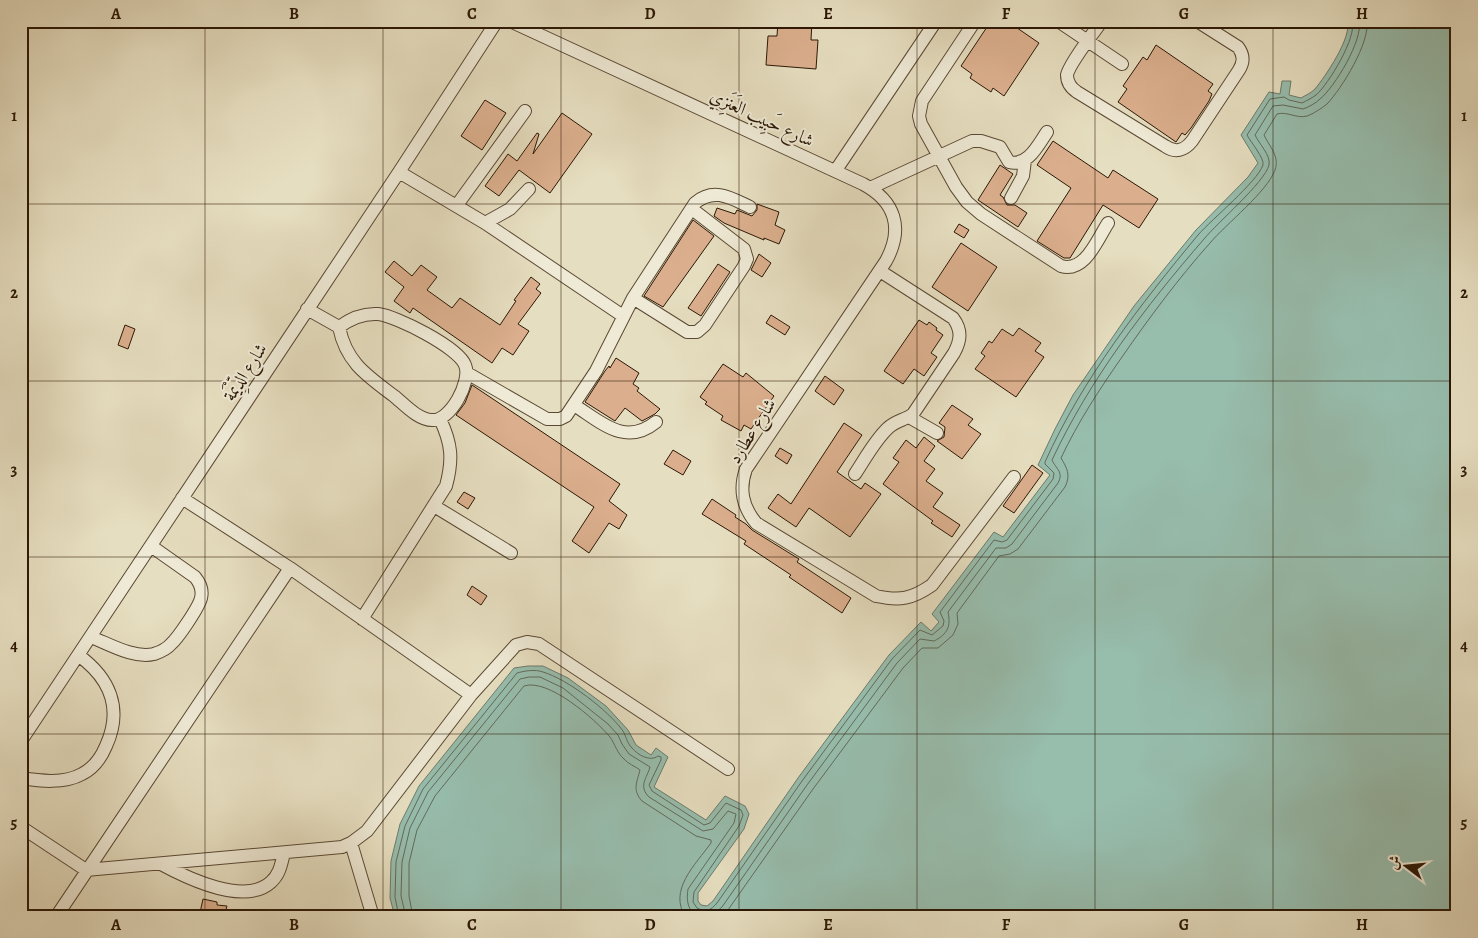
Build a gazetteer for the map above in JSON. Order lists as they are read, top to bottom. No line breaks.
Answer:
{"streets":{"street":["شارع حَبِيب العَنَزِي","شارع الدِّيْمَة","شارع عطارد"]},"crossings":[["شارع حَبِيب العَنَزِي","شارع عطارد"]],"north":"left","grid":{"columns":["A","B","C","D","E","F","G","H"],"rows":["1","2","3","4","5"]}}
